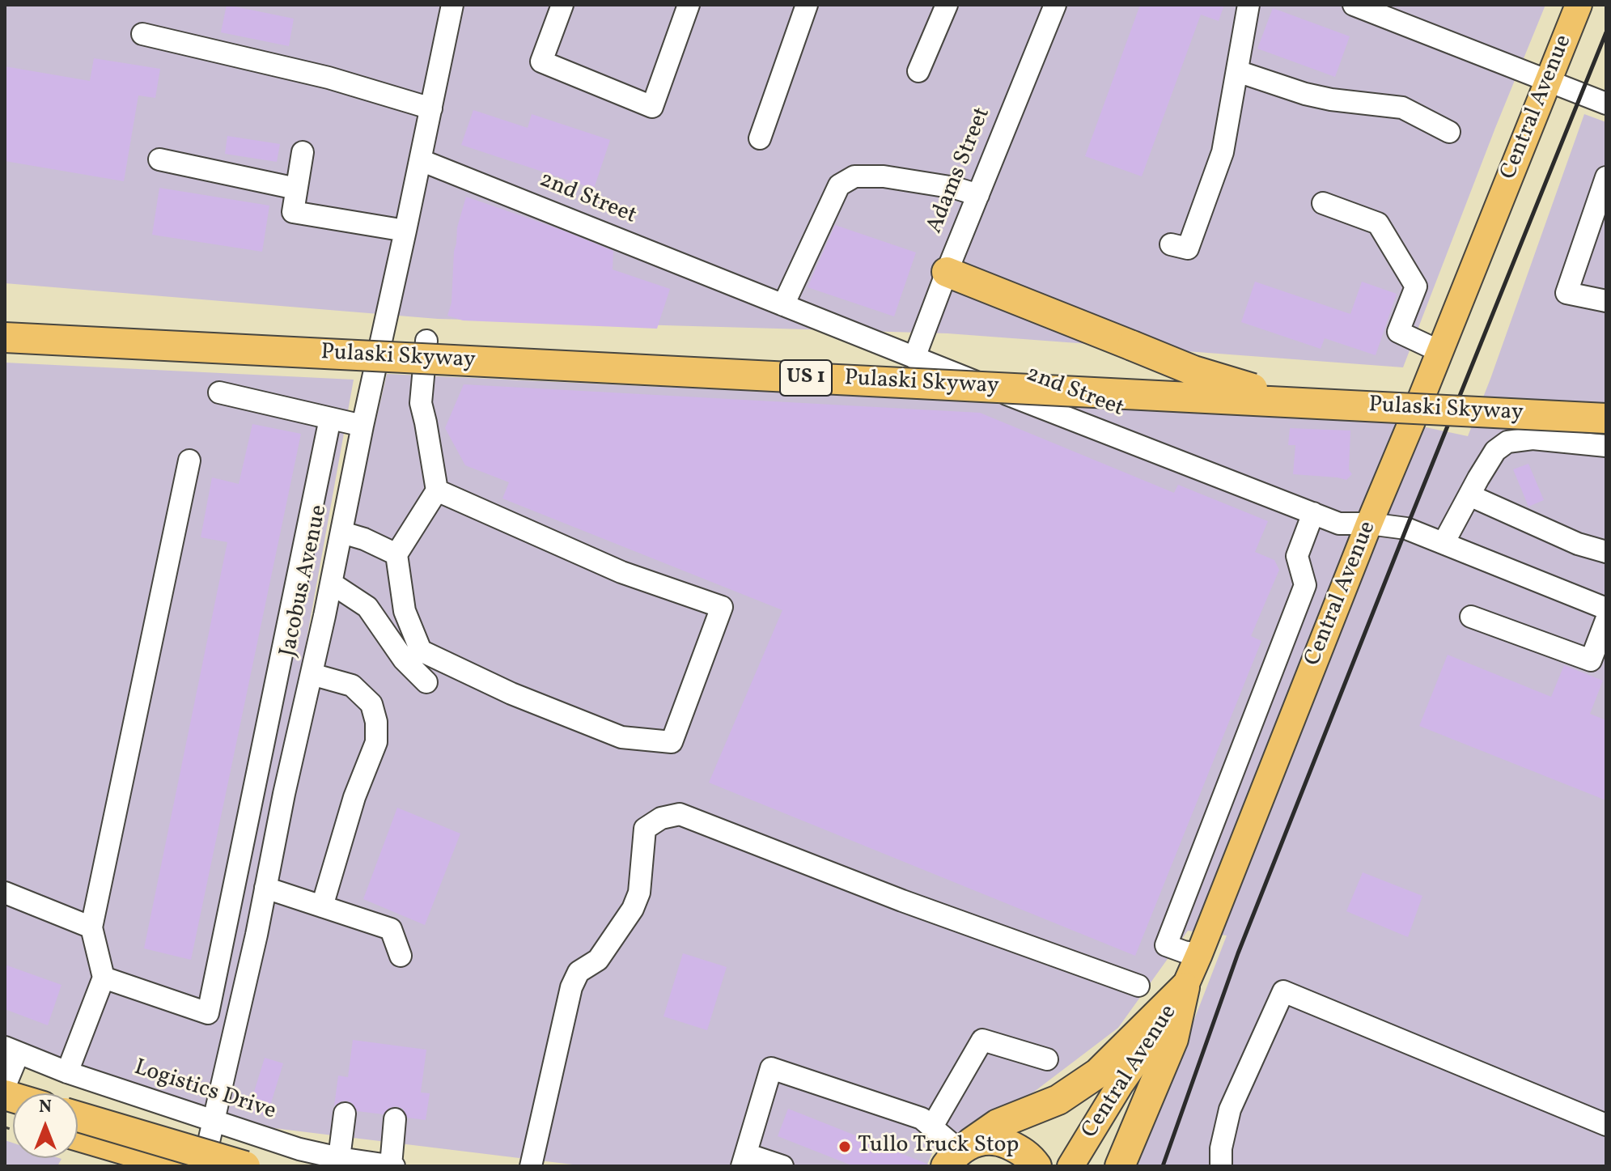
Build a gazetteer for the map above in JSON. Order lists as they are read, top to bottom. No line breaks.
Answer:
{"streets":{"highway":["Pulaski Skyway","US 1"],"main road":["Central Avenue"],"street":["Adams Street","2nd Street","Jacobus Avenue","Logistics Drive"]},"crossings":[["Central Avenue","2nd Street"],["Adams Street","2nd Street"],["2nd Street","Jacobus Avenue"],["Jacobus Avenue","Logistics Drive"]],"places":["Tullo Truck Stop"],"north":"top"}
